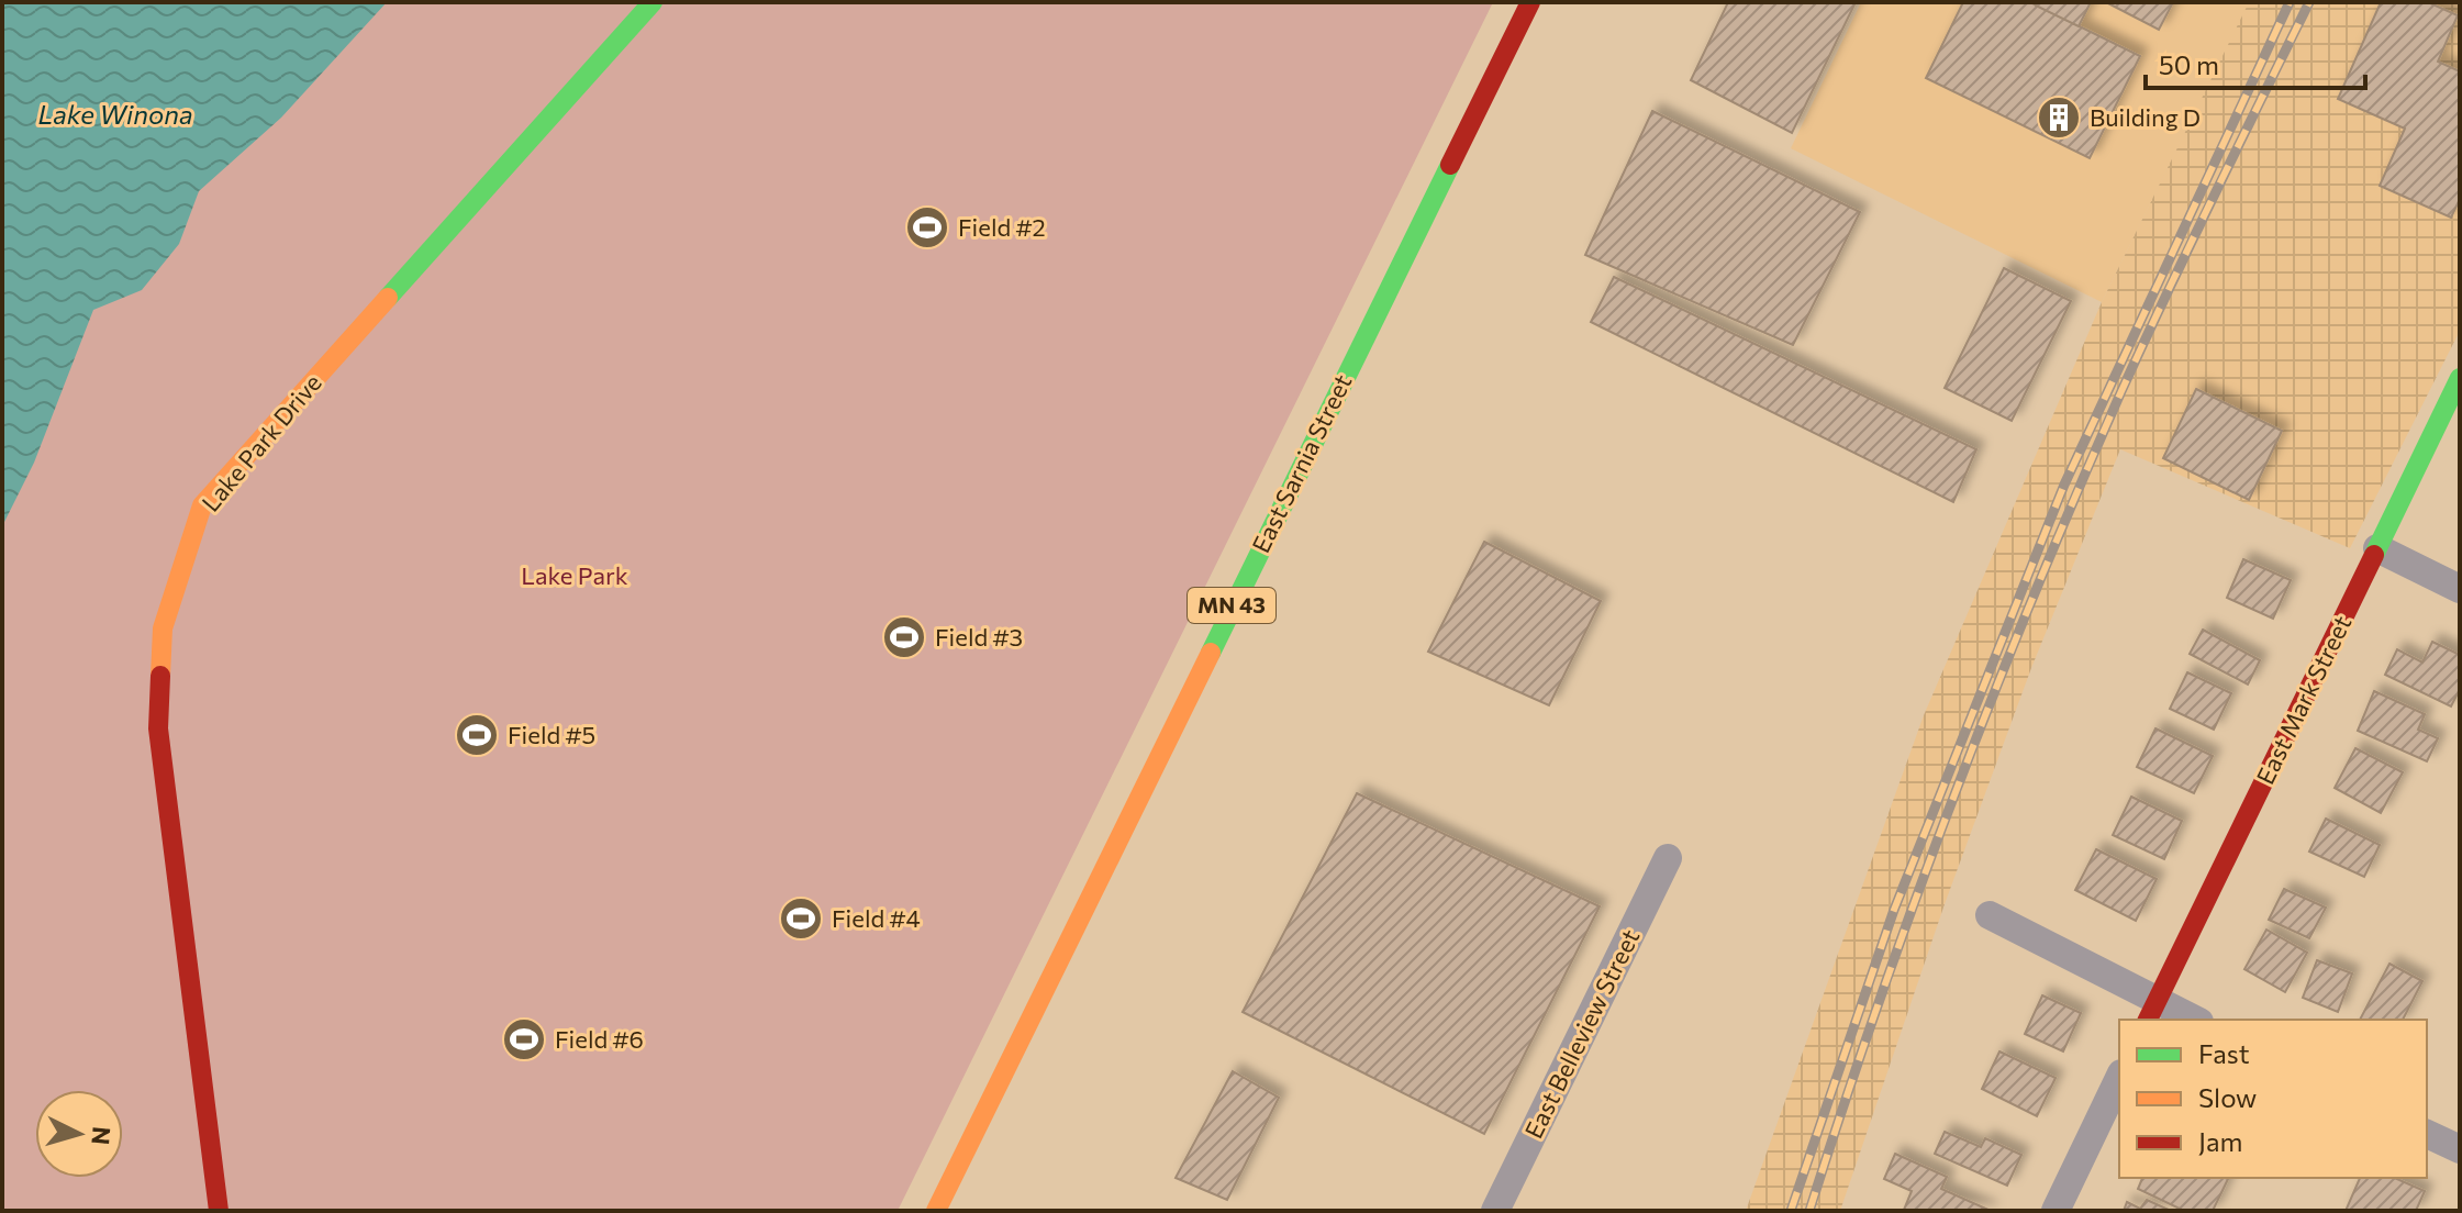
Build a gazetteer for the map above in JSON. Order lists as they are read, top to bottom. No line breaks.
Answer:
{"streets":{"street":["Lake Park Drive","East Sarnia Street","MN 43","East Mark Street","East Belleview Street"]},"water":["Lake Winona"],"parks":["Lake Park"],"places":{"building":["Building D"],"sports":["Field #2","Field #3","Field #5","Field #4","Field #6"]},"legend":["Fast","Slow","Jam"],"scale_bar":"50 m","north":"right"}
